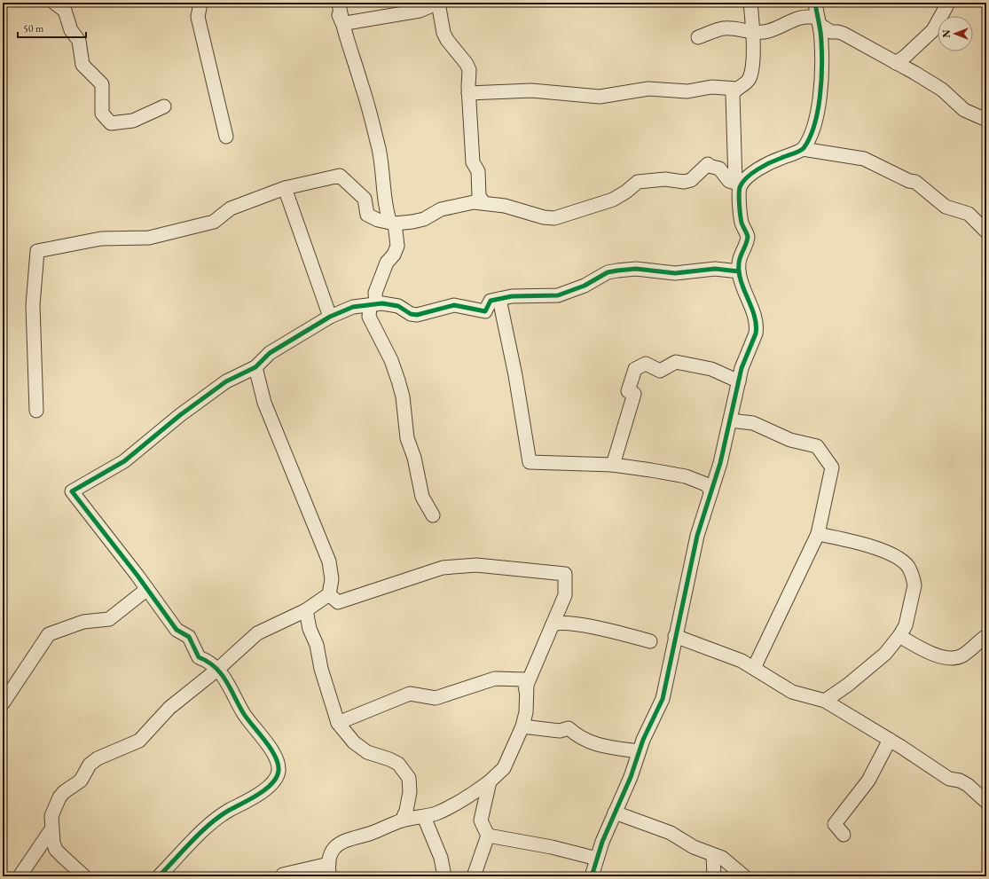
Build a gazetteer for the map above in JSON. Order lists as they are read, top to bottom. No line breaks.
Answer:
{"scale_bar":"50 m","north":"left"}
